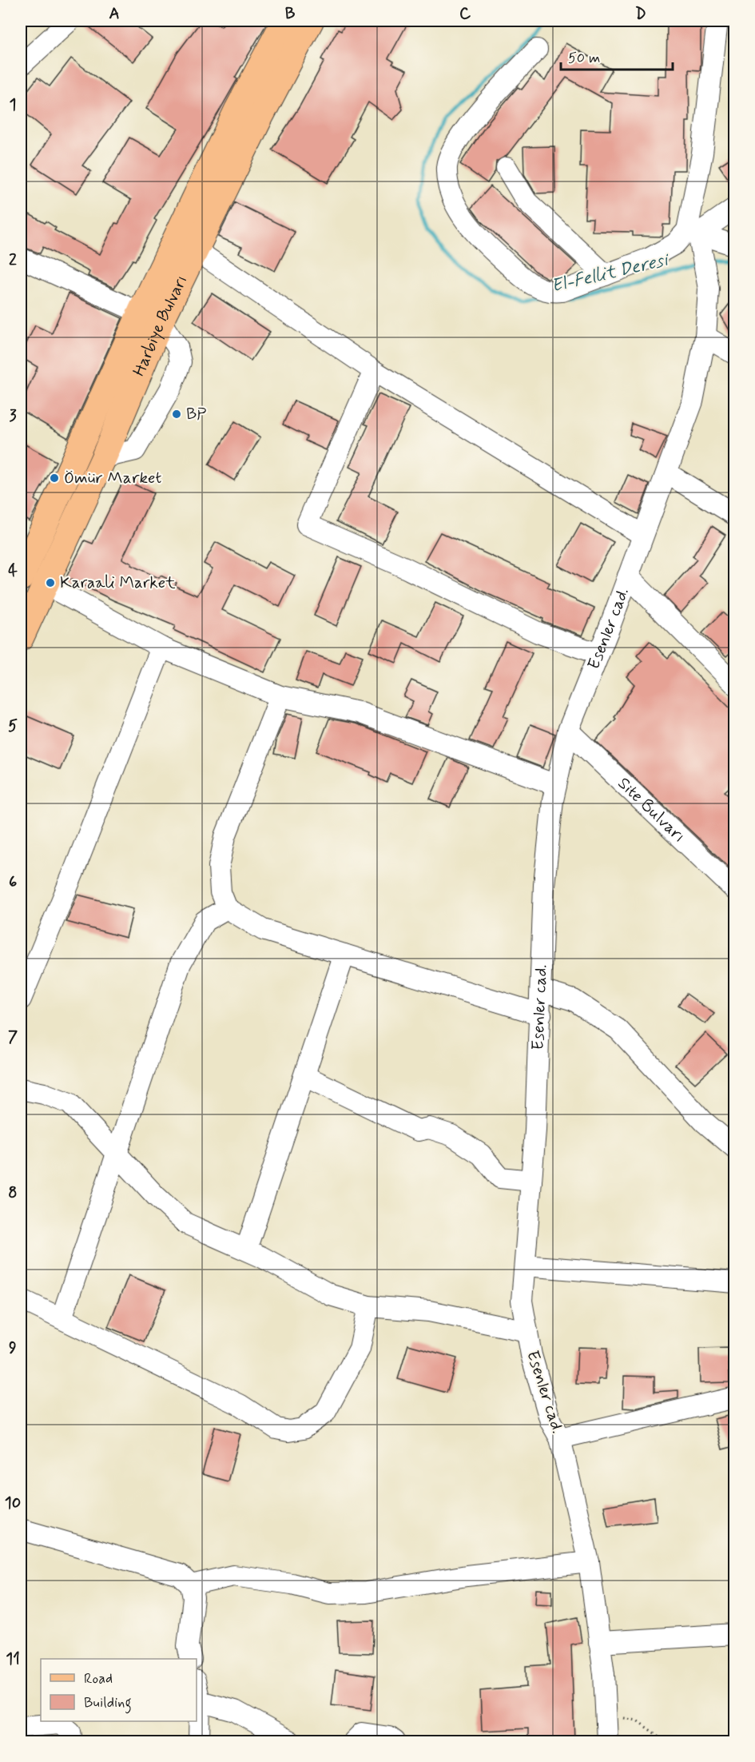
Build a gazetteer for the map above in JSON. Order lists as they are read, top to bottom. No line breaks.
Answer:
{"streets":{"main road":["Harbiye Bulvarı"],"street":["Esenler cad.","Site Bulvarı"]},"crossings":[["Esenler cad.","Site Bulvarı"]],"water":["El-Fellit Deresi"],"places":["BP","Ömür Market","Karaali Market"],"legend":["Road","Building"],"scale_bar":"50 m","grid":{"columns":["A","B","C","D"],"rows":["1","2","3","4","5","6","7","8","9","10","11"]}}
